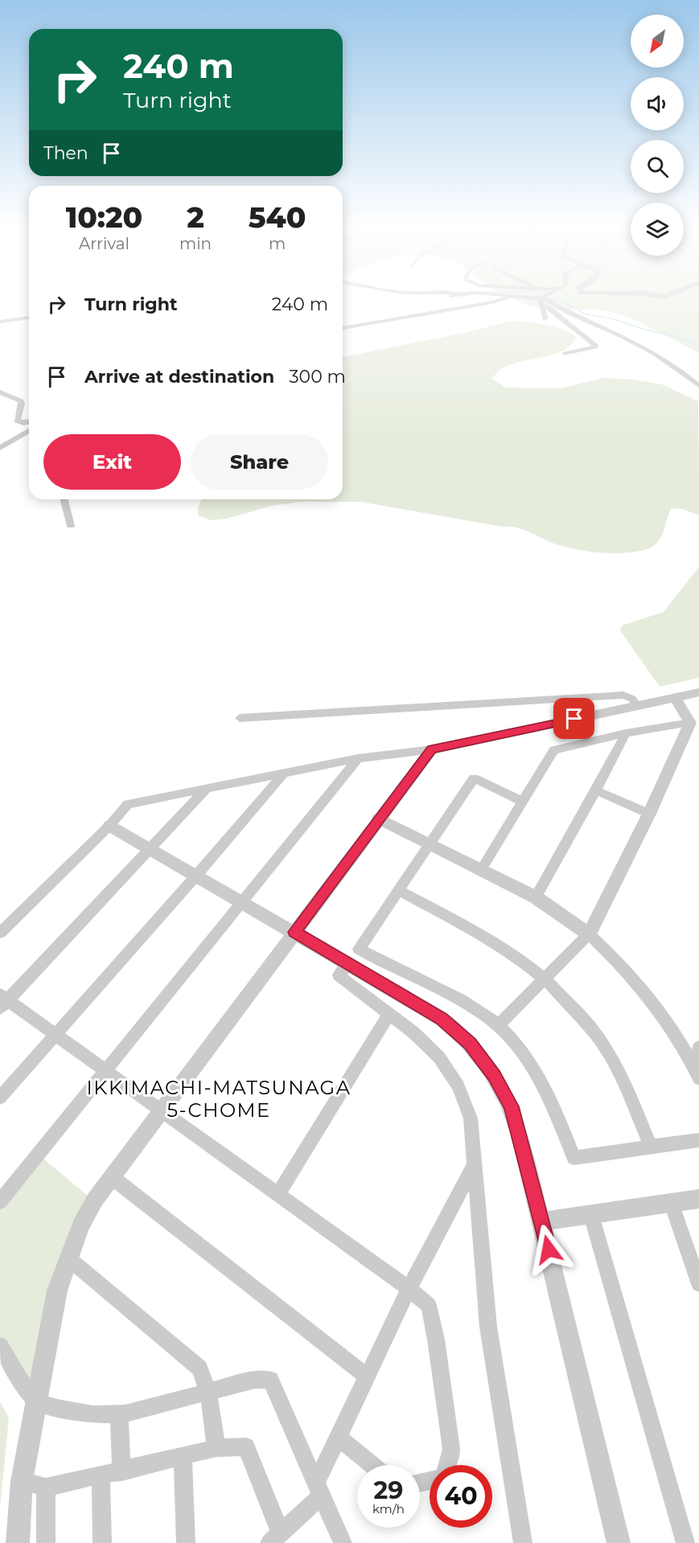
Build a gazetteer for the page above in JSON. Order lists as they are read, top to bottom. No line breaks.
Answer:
{"districts":["IKKIMACHI-MATSUNAGA 5-CHOME"],"north":"bottom left","page":{"turn":["240 m","Turn right"],"then":"Then","eta":["10:20","Arrival","2","min","540","m"],"list":[{"name":"Turn right","value":"240 m"},{"name":"Arrive at destination","value":"300 m"}],"buttons":["Exit","Share"],"speed":"29 km/h","limit":"40"}}
